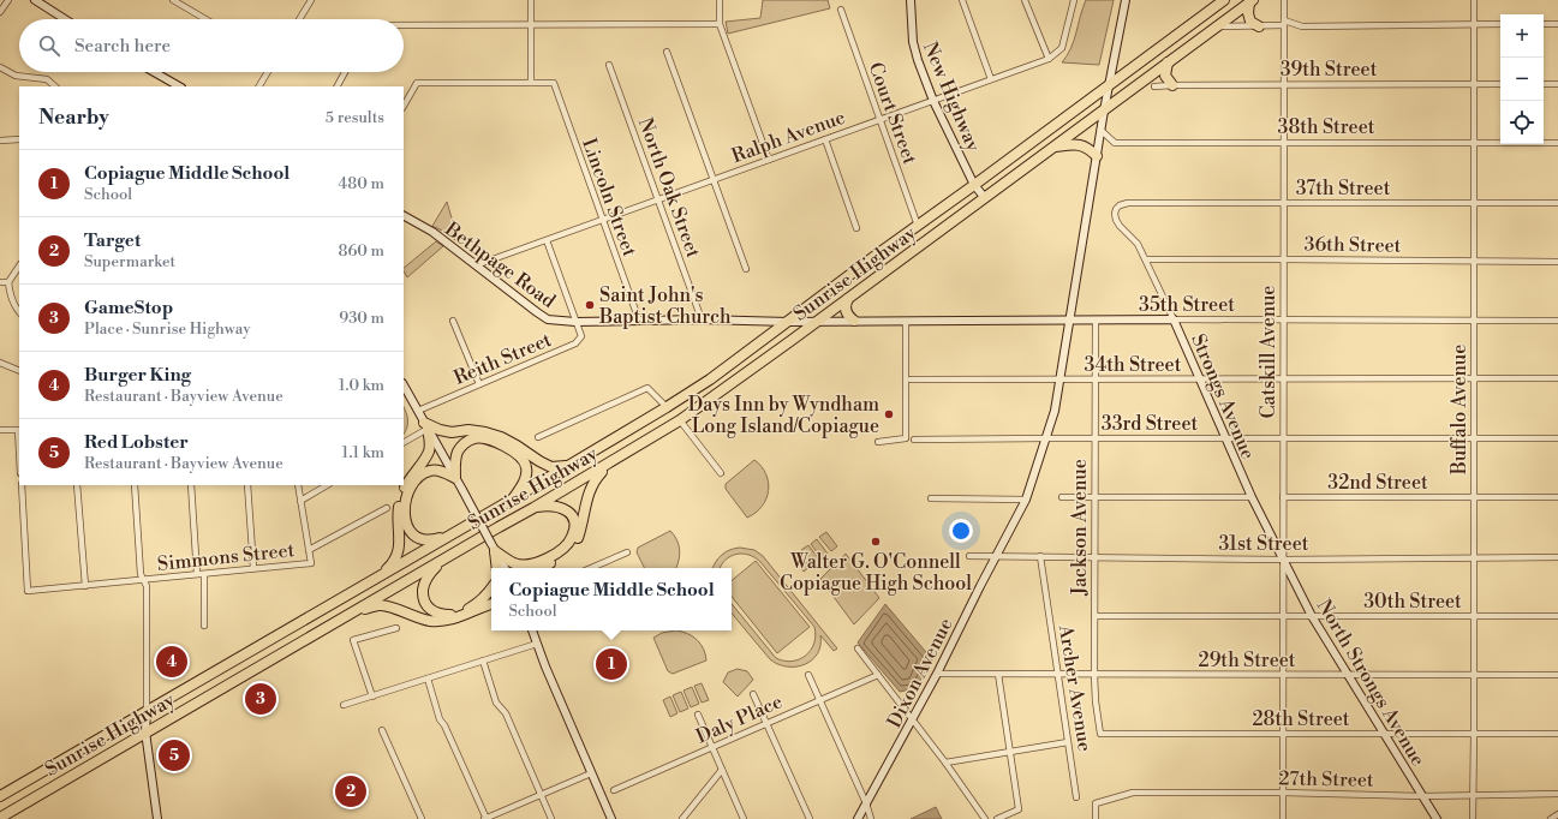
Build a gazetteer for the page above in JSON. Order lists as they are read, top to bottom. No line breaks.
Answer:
{"streets":{"highway":["Sunrise Highway"],"main road":["New Highway","Bethpage Road","35th Street","Strongs Avenue","Dixon Avenue","North Strongs Avenue"],"street":["39th Street","Court Street","38th Street","Ralph Avenue","North Oak Street","37th Street","Lincoln Street","36th Street","Catskill Avenue","Reith Street","34th Street","Buffalo Avenue","33rd Street","32nd Street","Jackson Avenue","31st Street","Simmons Street","30th Street","29th Street","Archer Avenue","Daly Place","28th Street","27th Street"]},"crossings":[["39th Street","Catskill Avenue"],["39th Street","Buffalo Avenue"],["New Highway","Ralph Avenue"],["New Highway","Sunrise Highway"],["Court Street","Ralph Avenue"],["Court Street","Sunrise Highway"],["38th Street","Catskill Avenue"],["38th Street","Buffalo Avenue"],["Ralph Avenue","North Oak Street"],["Ralph Avenue","Lincoln Street"],["Ralph Avenue","Bethpage Road"],["North Oak Street","Bethpage Road"],["37th Street","Catskill Avenue"],["37th Street","Strongs Avenue"],["37th Street","Buffalo Avenue"],["Lincoln Street","Bethpage Road"],["36th Street","Catskill Avenue"],["36th Street","Strongs Avenue"],["36th Street","Buffalo Avenue"],["Bethpage Road","Sunrise Highway"],["Bethpage Road","35th Street"],["Bethpage Road","Reith Street"],["Sunrise Highway","35th Street"],["35th Street","Catskill Avenue"],["35th Street","Strongs Avenue"],["35th Street","Buffalo Avenue"],["35th Street","Jackson Avenue"],["35th Street","Dixon Avenue"],["Catskill Avenue","34th Street"],["Catskill Avenue","Strongs Avenue"],["Catskill Avenue","33rd Street"],["Catskill Avenue","32nd Street"],["Catskill Avenue","31st Street"],["Catskill Avenue","30th Street"],["Catskill Avenue","29th Street"],["Catskill Avenue","North Strongs Avenue"],["Catskill Avenue","28th Street"],["Catskill Avenue","27th Street"],["34th Street","Strongs Avenue"],["34th Street","Buffalo Avenue"],["34th Street","Jackson Avenue"],["34th Street","Dixon Avenue"],["Strongs Avenue","33rd Street"],["Strongs Avenue","31st Street"],["Strongs Avenue","North Strongs Avenue"],["Buffalo Avenue","33rd Street"],["Buffalo Avenue","32nd Street"],["Buffalo Avenue","31st Street"],["Buffalo Avenue","30th Street"],["Buffalo Avenue","29th Street"],["Buffalo Avenue","28th Street"],["Buffalo Avenue","27th Street"],["33rd Street","Jackson Avenue"],["33rd Street","Dixon Avenue"],["Jackson Avenue","31st Street"],["Jackson Avenue","30th Street"],["Jackson Avenue","29th Street"],["Jackson Avenue","28th Street"],["31st Street","Dixon Avenue"],["31st Street","North Strongs Avenue"],["31st Street","Archer Avenue"],["30th Street","North Strongs Avenue"],["29th Street","Dixon Avenue"],["29th Street","North Strongs Avenue"],["29th Street","Archer Avenue"],["North Strongs Avenue","28th Street"],["North Strongs Avenue","27th Street"]],"places":["Saint John's Baptist Church","Days Inn by Wyndham Long Island/Copiague","Walter G. O'Connell Copiague High School"],"page":{"map_buttons":["+","−"],"search":"Search here","heading":["Nearby","5 results"],"list":[{"mark":"1","name":"Copiague Middle School","note":"School","value":"480 m"},{"mark":"2","name":"Target","note":"Supermarket","value":"860 m"},{"mark":"3","name":"GameStop","note":"Place · Sunrise Highway","value":"930 m"},{"mark":"4","name":"Burger King","note":"Restaurant · Bayview Avenue","value":"1.0 km"},{"mark":"5","name":"Red Lobster","note":"Restaurant · Bayview Avenue","value":"1.1 km"}],"popup":["Copiague Middle School","School"],"pins":["4","1","3","5","2"]}}
